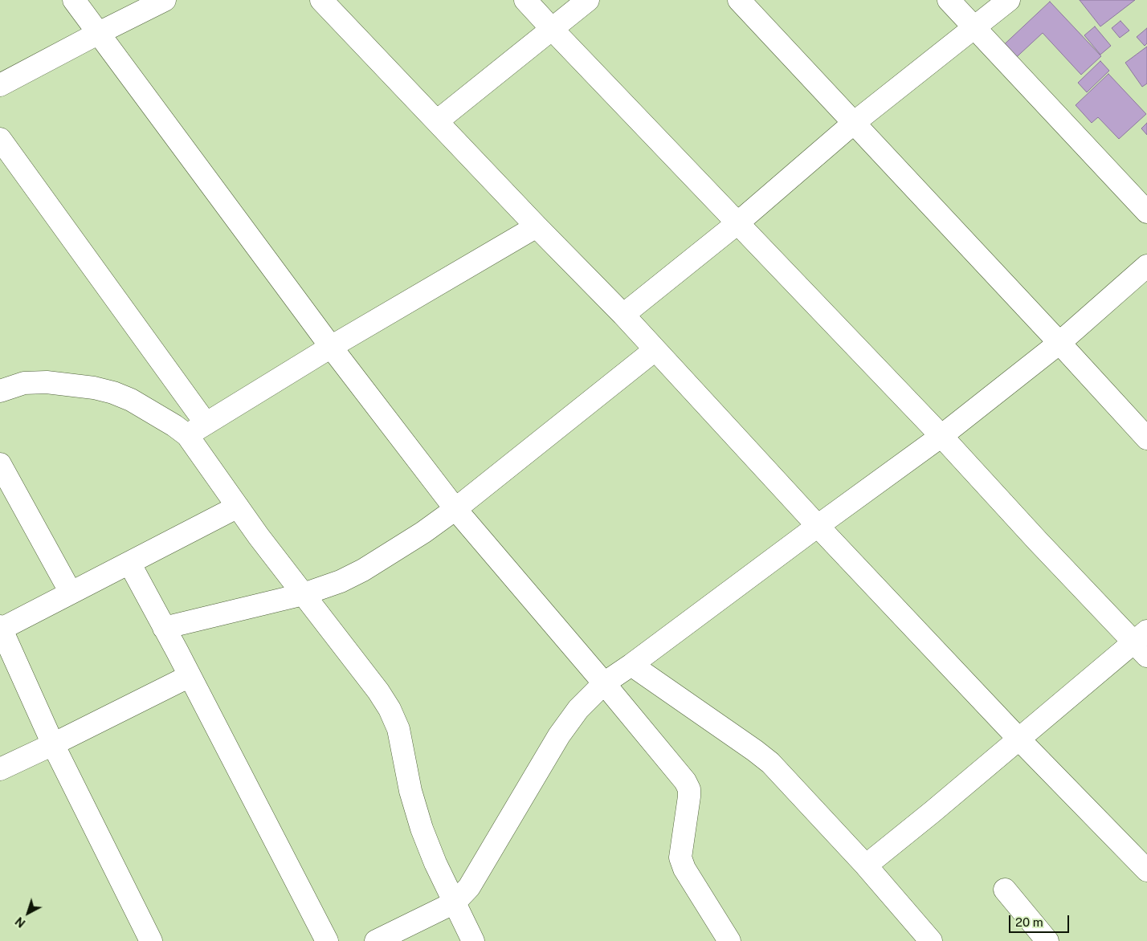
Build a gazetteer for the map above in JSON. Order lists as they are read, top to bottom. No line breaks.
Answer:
{"scale_bar":"20 m","north":"bottom left"}
